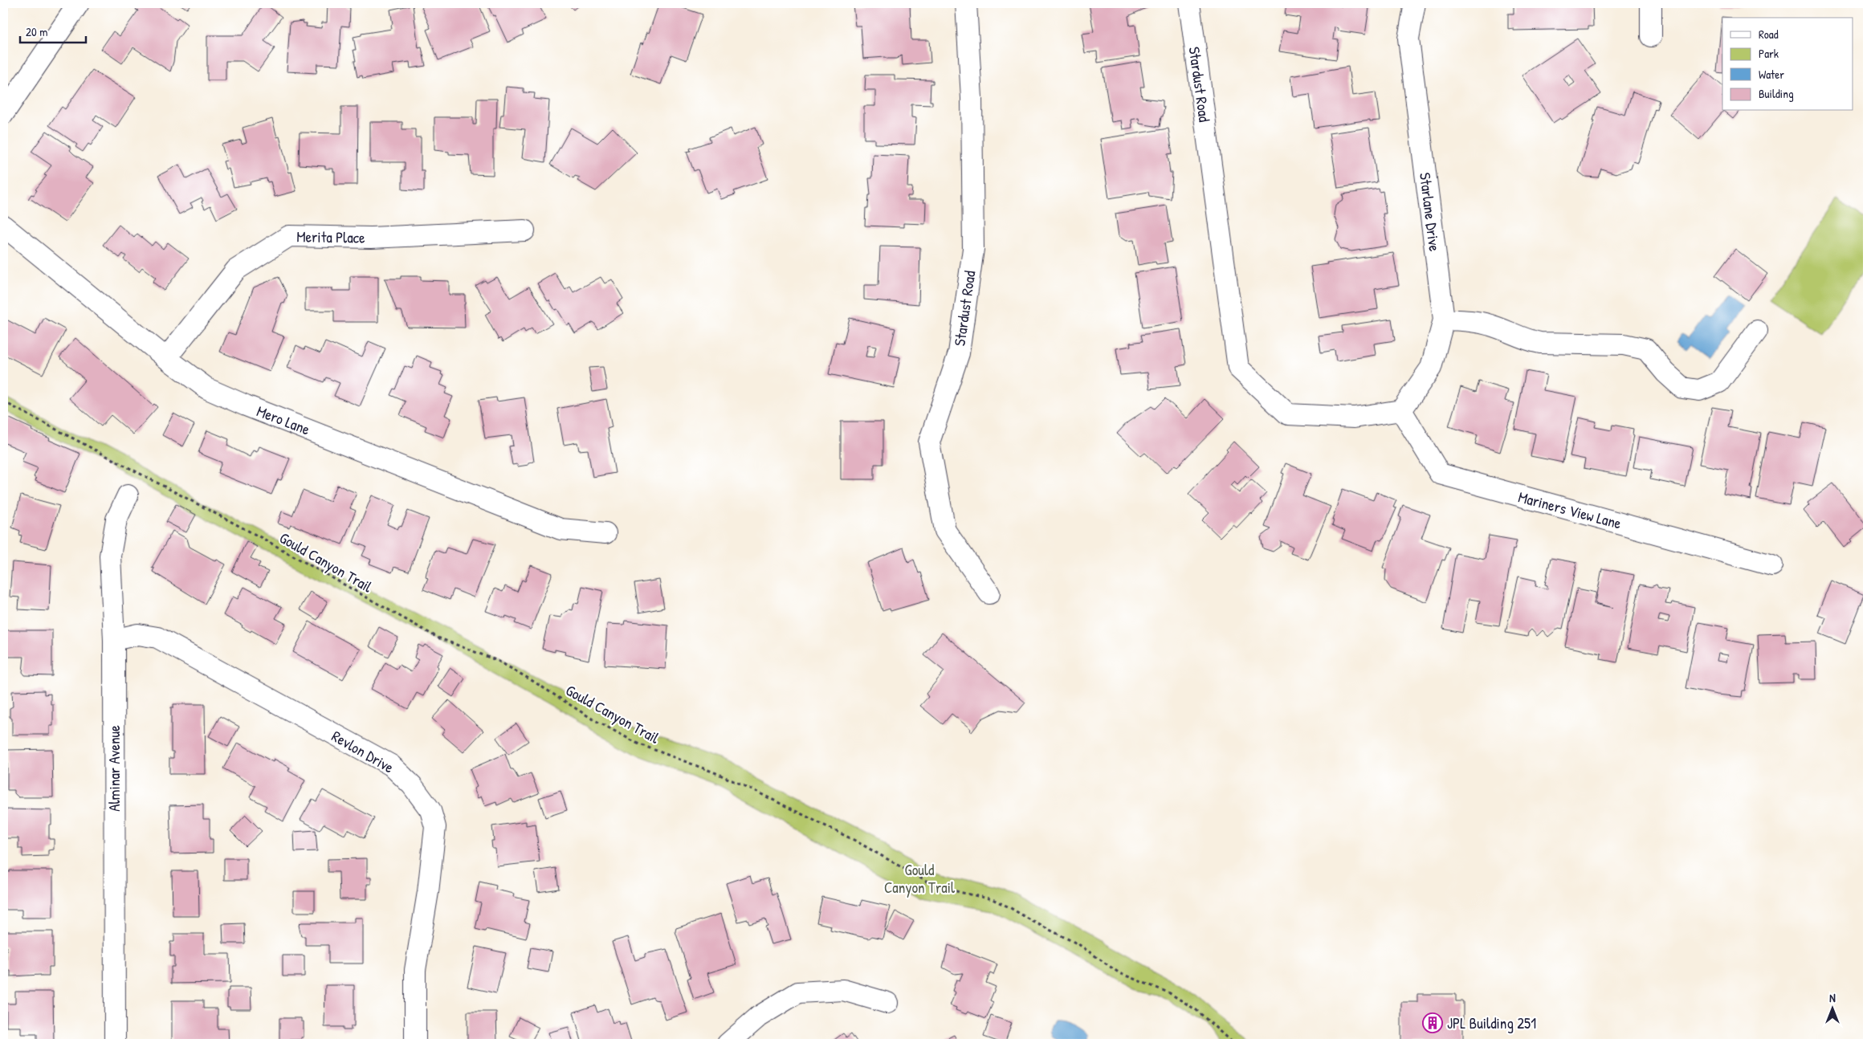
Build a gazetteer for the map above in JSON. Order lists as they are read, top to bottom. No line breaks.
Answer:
{"streets":{"street":["Stardust Road","Starlane Drive","Merita Place","Mero Lane","Mariners View Lane","Revlon Drive","Alminar Avenue"],"path":["Gould Canyon Trail"]},"crossings":[["Stardust Road","Starlane Drive"],["Stardust Road","Mariners View Lane"],["Starlane Drive","Mariners View Lane"],["Merita Place","Mero Lane"],["Revlon Drive","Alminar Avenue"]],"parks":["Gould Canyon Trail"],"places":{"building":["JPL Building 251"]},"legend":["Road","Park","Water","Building"],"scale_bar":"20 m","north":"top"}
